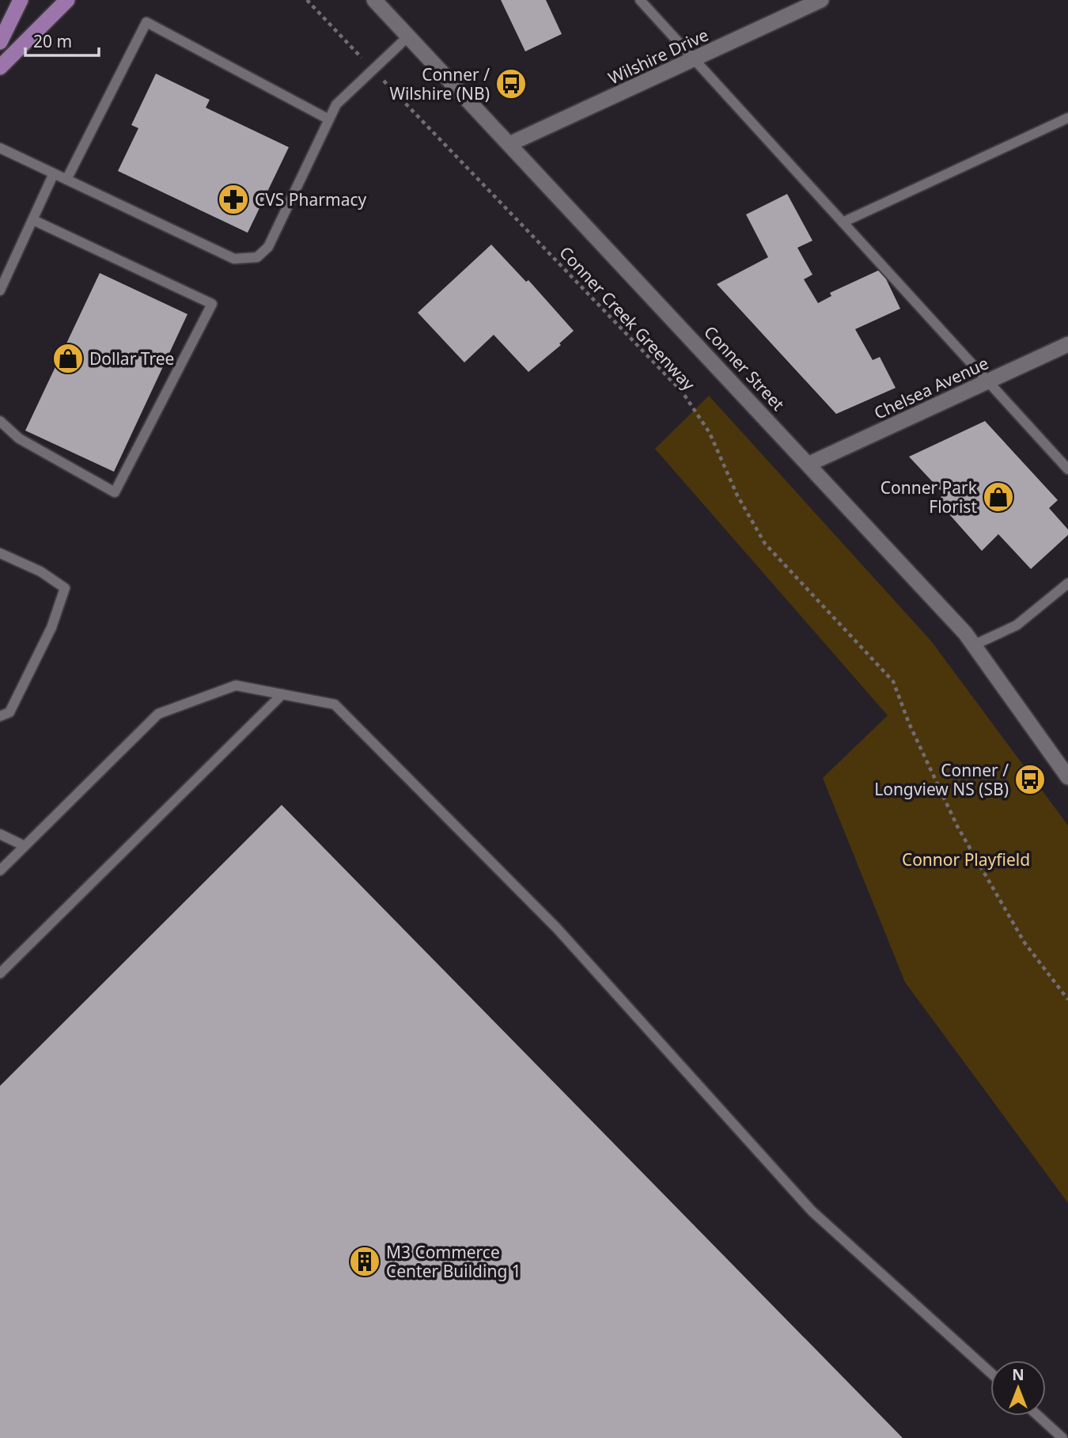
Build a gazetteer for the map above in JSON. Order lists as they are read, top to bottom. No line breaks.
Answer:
{"streets":{"main road":["Wilshire Drive","Conner Street","Chelsea Avenue"],"path":["Conner Creek Greenway"]},"crossings":[["Wilshire Drive","Conner Street"],["Conner Street","Chelsea Avenue"]],"parks":["Connor Playfield"],"places":{"bus stop":["Conner / Wilshire (NB)","Conner / Longview NS (SB)"],"pharmacy":["CVS Pharmacy"],"shop":["Dollar Tree","Conner Park Florist"],"building":["M3 Commerce Center Building 1"]},"scale_bar":"20 m","north":"top"}
